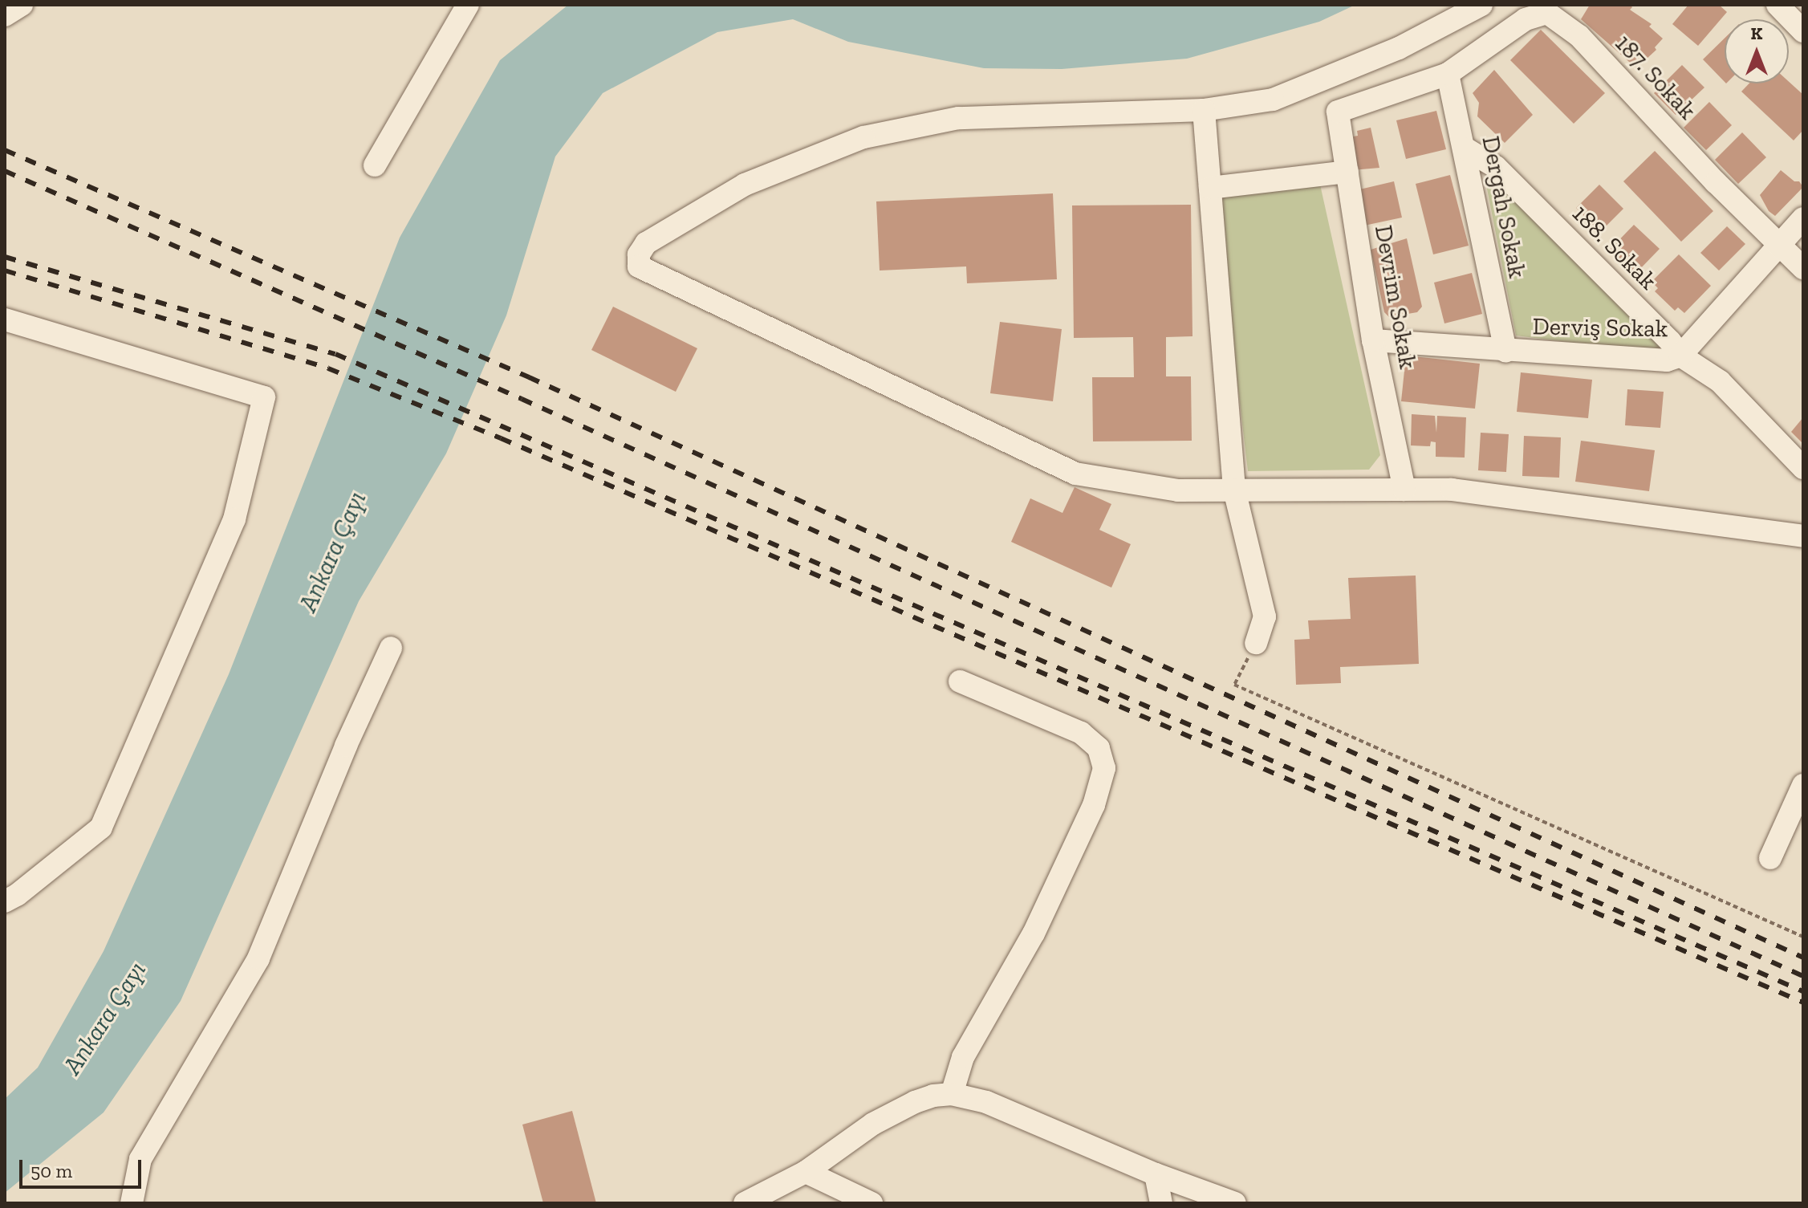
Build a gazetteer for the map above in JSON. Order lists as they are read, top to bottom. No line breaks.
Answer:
{"streets":{"street":["187. Sokak","Dergah Sokak","188. Sokak","Devrim Sokak","Derviş Sokak"]},"crossings":[["187. Sokak","Dergah Sokak"],["187. Sokak","Devrim Sokak"],["187. Sokak","Derviş Sokak"],["Dergah Sokak","188. Sokak"],["Dergah Sokak","Derviş Sokak"],["188. Sokak","Derviş Sokak"],["Devrim Sokak","Derviş Sokak"]],"water":["Ankara Çayı"],"scale_bar":"50 m","north":"top"}
